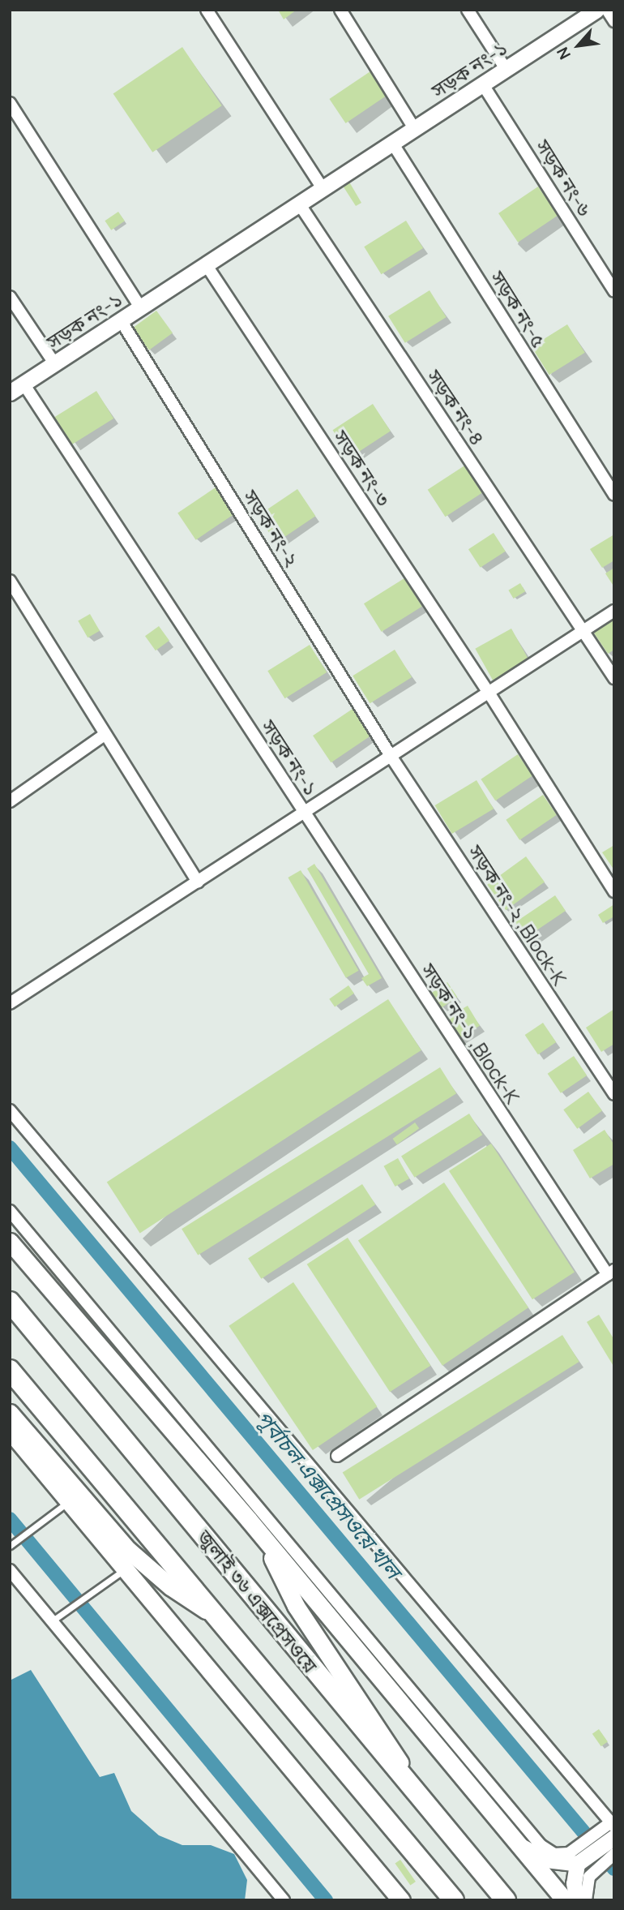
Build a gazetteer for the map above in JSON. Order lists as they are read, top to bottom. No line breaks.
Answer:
{"streets":{"highway":["জুলাই ৩৬ এক্সপ্রেসওয়ে"],"street":["সড়ক নং-১","সড়ক নং-৬","সড়ক নং-৫","সড়ক নং-৪","সড়ক নং-৩","সড়ক নং-২","সড়ক নং-২ ,Block-K","সড়ক নং-১ ,Block-K"]},"crossings":[["সড়ক নং-১","সড়ক নং-৬"],["সড়ক নং-১","সড়ক নং-৫"],["সড়ক নং-১","সড়ক নং-৪"],["সড়ক নং-১","সড়ক নং-৩"],["সড়ক নং-১","সড়ক নং-২"],["সড়ক নং-১","সড়ক নং-১ ,Block-K"],["সড়ক নং-২","সড়ক নং-২ ,Block-K"]],"water":["পূর্বাচল এক্সপ্রেসওয়ে খাল"],"north":"bottom left"}
